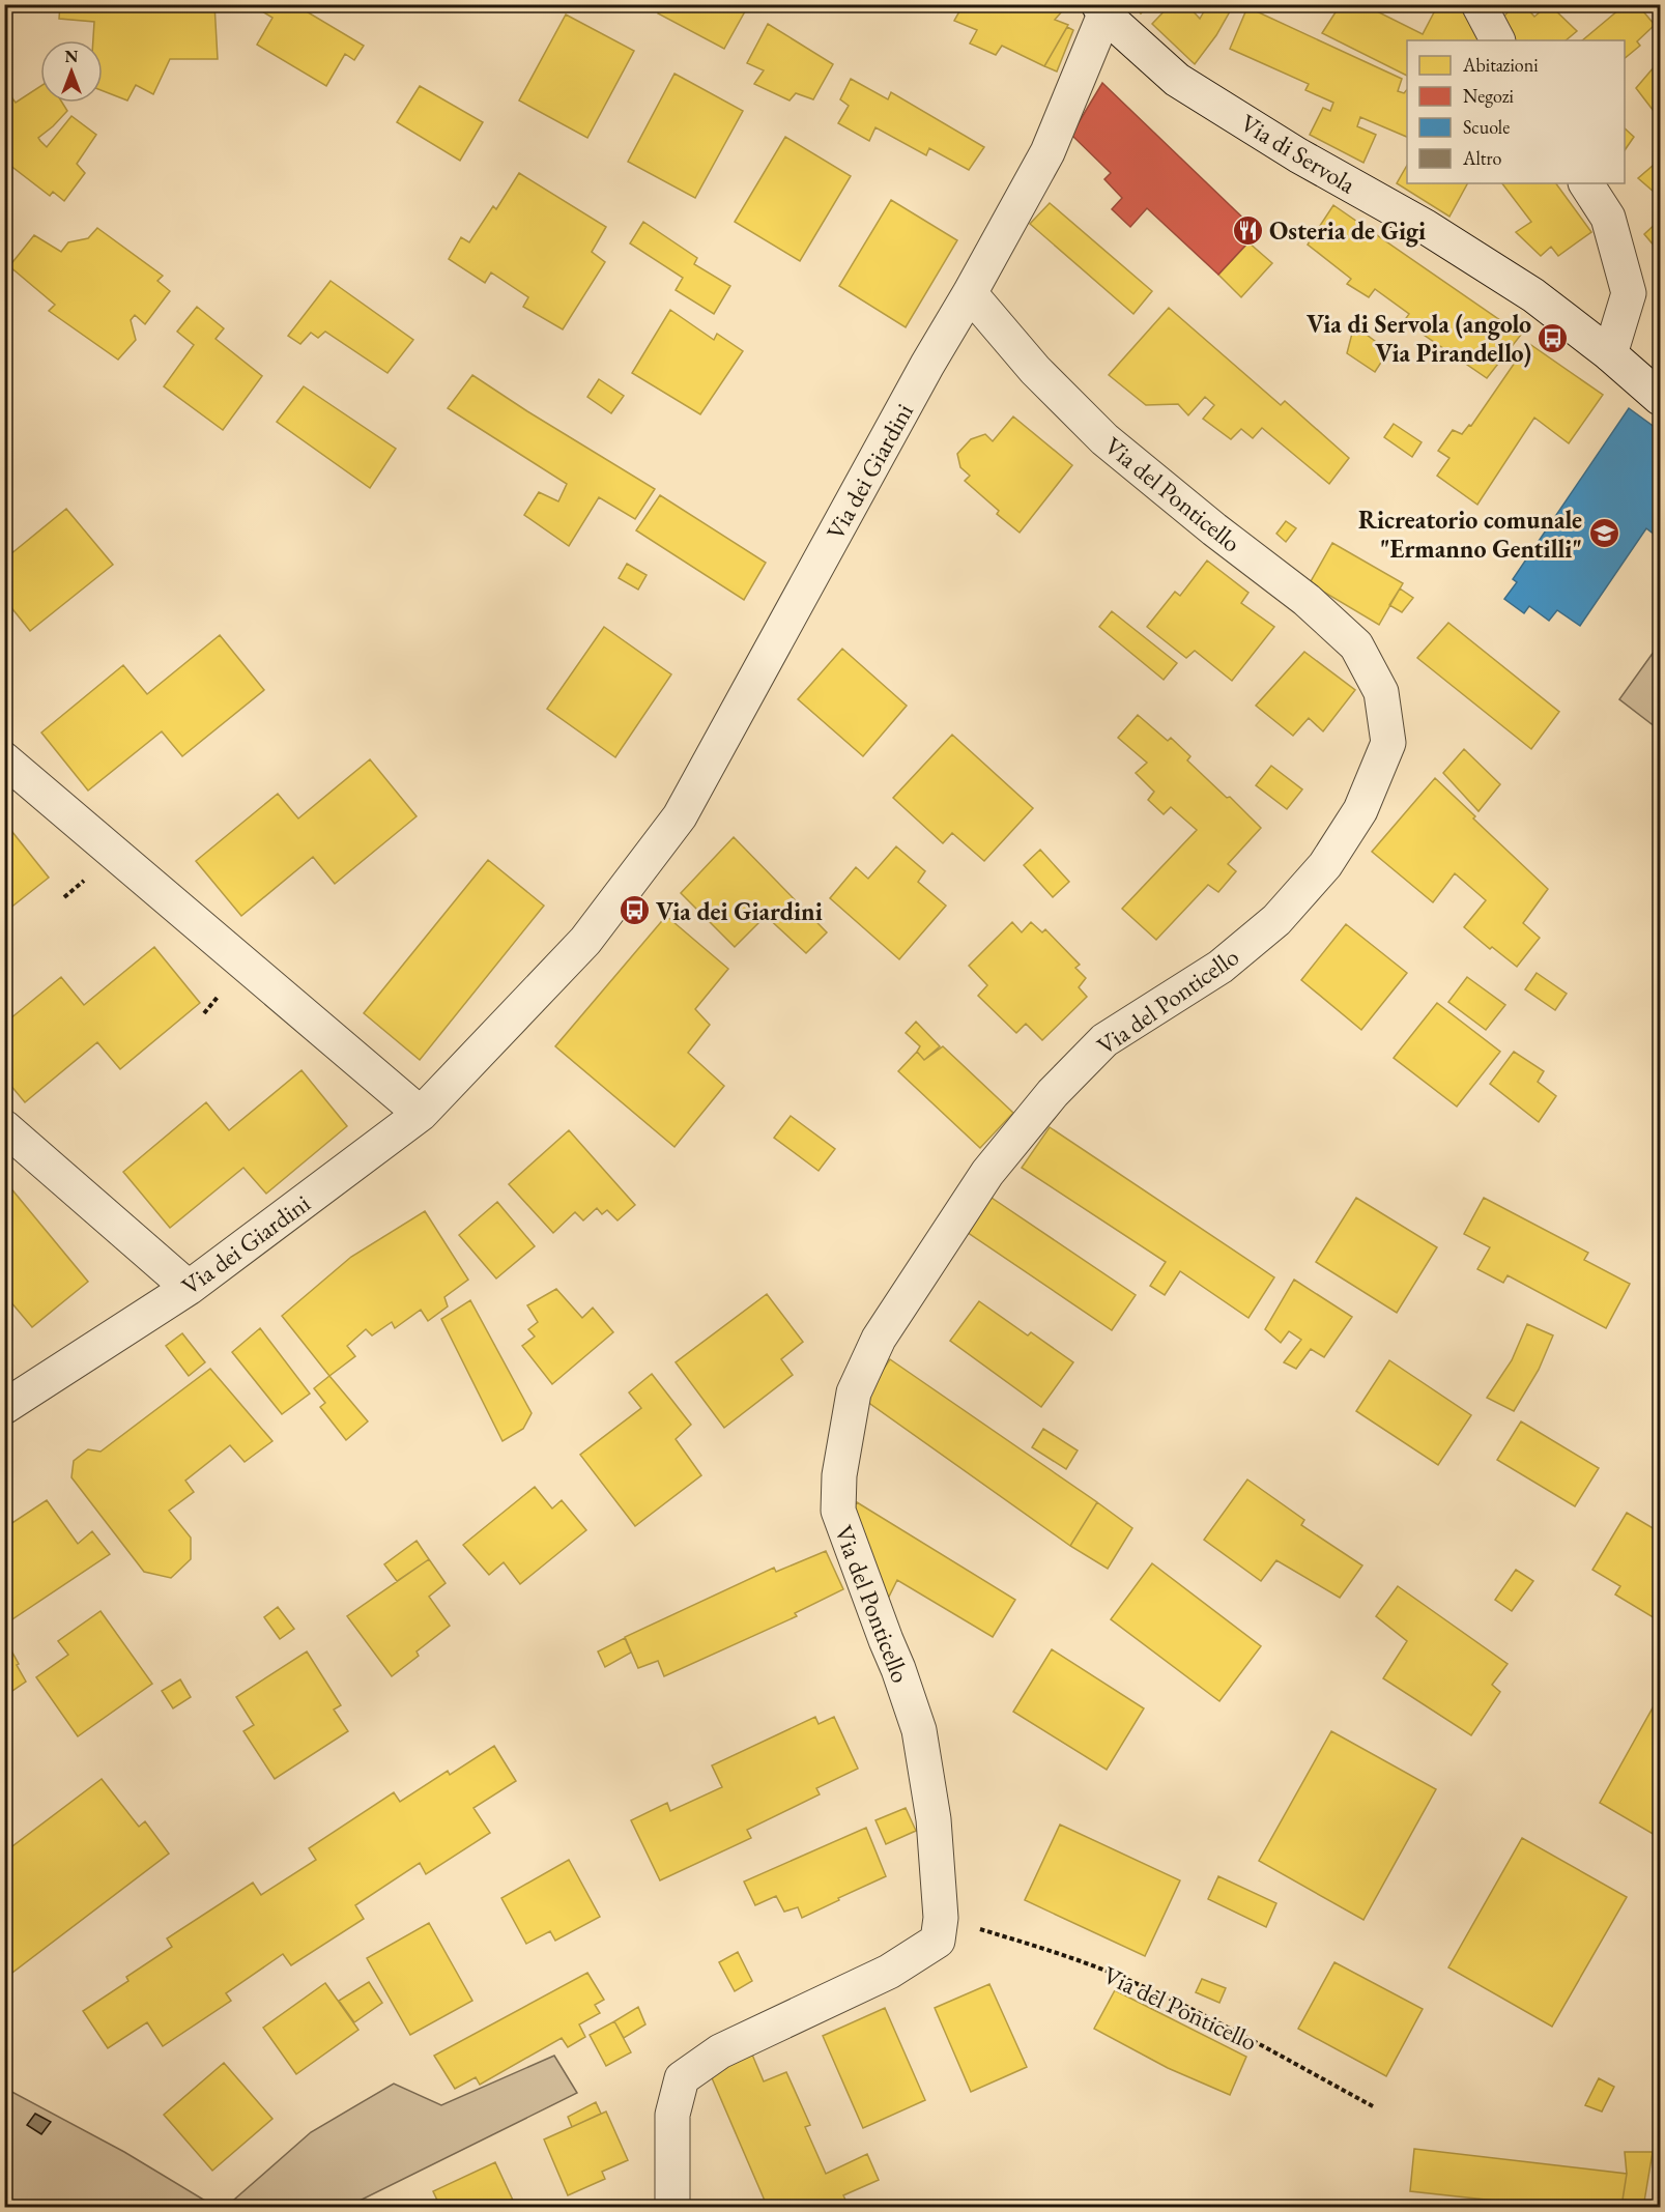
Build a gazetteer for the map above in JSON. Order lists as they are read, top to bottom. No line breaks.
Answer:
{"streets":{"street":["Via di Servola","Via dei Giardini","Via del Ponticello"]},"crossings":[["Via di Servola","Via dei Giardini"],["Via dei Giardini","Via del Ponticello"]],"places":{"restaurant":["Osteria de Gigi"],"bus stop":["Via di Servola (angolo Via Pirandello)","Via dei Giardini"],"school or university":["Ricreatorio comunale \"Ermanno Gentilli\""]},"legend":["Abitazioni","Negozi","Scuole","Altro"],"north":"top"}
